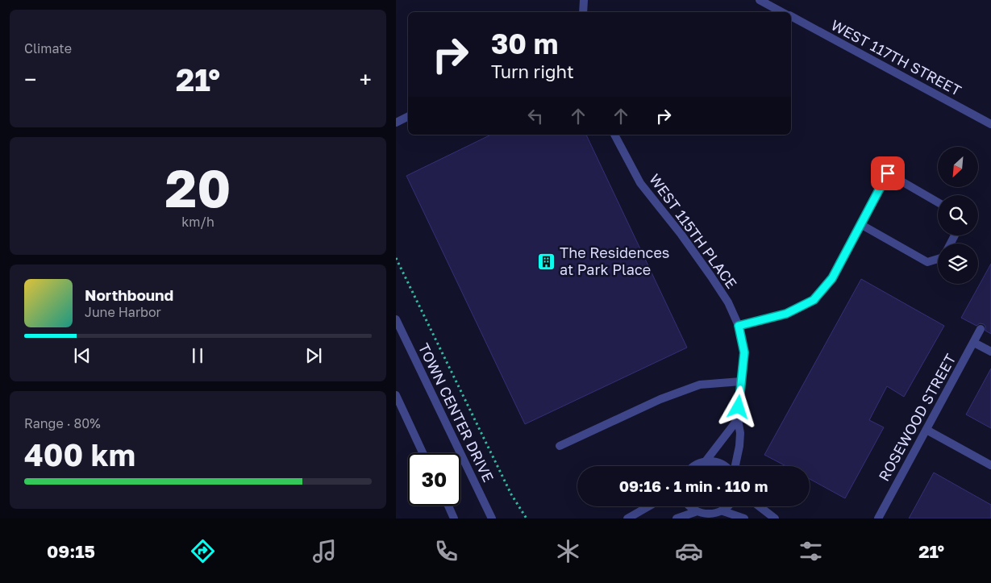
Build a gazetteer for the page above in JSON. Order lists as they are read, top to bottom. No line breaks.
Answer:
{"streets":{"street":["WEST 117TH STREET","WEST 115TH PLACE","TOWN CENTER DRIVE","ROSEWOOD STREET"]},"places":{"building":["The Residences at Park Place"]},"north":"bottom left","page":{"tile":["Climate",["20","km/h"],["Range · 80%","400 km"]],"turn":["30 m","Turn right"],"heat":["−","21°","+"],"song":["Northbound","June Harbor"],"limit":"30","trip":"09:16 · 1 min · 110 m","tabs":["09:15","21°"]}}
